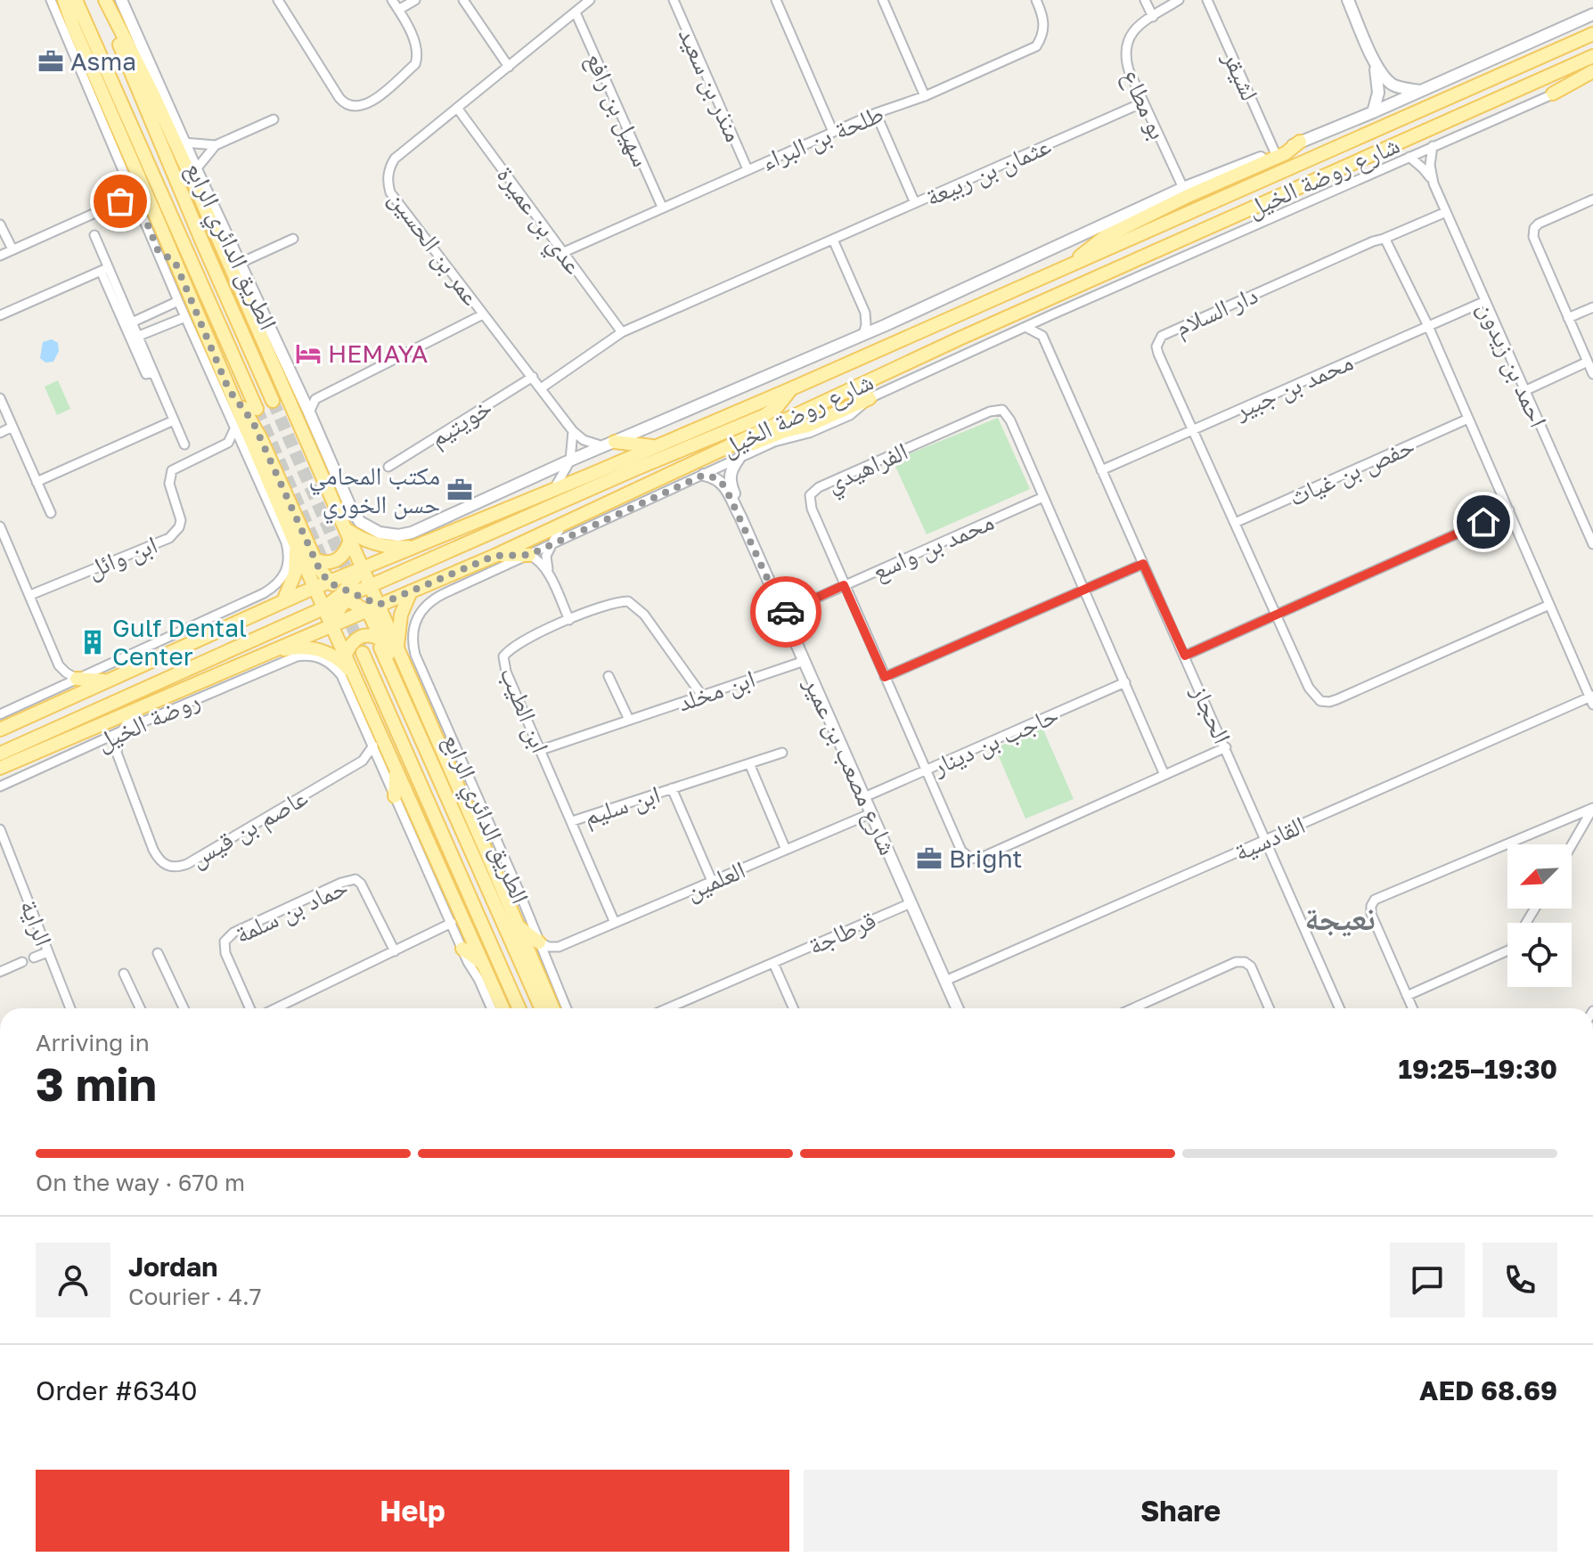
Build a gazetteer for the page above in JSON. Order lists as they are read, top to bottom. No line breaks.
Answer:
{"streets":{"main road":["شارع روضة الخيل","الطريق الدائري الرابع"],"street":["لشيقر","منذر بن سعيد","بو مطاع","سهيل بن رافع","طلحة بن البراء","عثمان بن ربيعة","عدي بن عميرة","عمر بن الحسين","دار السلام","احمد بن زيدون","محمد بن جبير","خويتيم","الفراهيدي","حفص بن غياث","محمد بن واسع","ابن وائل","ابن مخلد","ابن الطيب","الحجاز","روضة الخيل","حاجب بن دينار","شارع مصعب بن عمير","ابن سليم","عاصم بن قيس","القادسية","العلمين","حماد بن سلمة","الراية","قرطاجة"]},"crossings":[["لشيقر","شارع روضة الخيل"],["منذر بن سعيد","طلحة بن البراء"],["بو مطاع","عثمان بن ربيعة"],["بو مطاع","شارع روضة الخيل"],["سهيل بن رافع","طلحة بن البراء"],["سهيل بن رافع","عمر بن الحسين"],["طلحة بن البراء","عدي بن عميرة"],["عثمان بن ربيعة","عدي بن عميرة"],["عثمان بن ربيعة","عمر بن الحسين"],["شارع روضة الخيل","الطريق الدائري الرابع"],["شارع روضة الخيل","عمر بن الحسين"],["شارع روضة الخيل","احمد بن زيدون"],["شارع روضة الخيل","شارع مصعب بن عمير"],["عدي بن عميرة","عمر بن الحسين"],["عمر بن الحسين","خويتيم"],["دار السلام","محمد بن جبير"],["دار السلام","حفص بن غياث"],["احمد بن زيدون","محمد بن جبير"],["محمد بن جبير","الحجاز"],["الفراهيدي","محمد بن واسع"],["الفراهيدي","الحجاز"],["الفراهيدي","حاجب بن دينار"],["محمد بن واسع","شارع مصعب بن عمير"],["ابن مخلد","ابن الطيب"],["ابن مخلد","شارع مصعب بن عمير"],["ابن الطيب","ابن سليم"],["ابن الطيب","العلمين"],["الحجاز","القادسية"],["روضة الخيل","عاصم بن قيس"],["حاجب بن دينار","شارع مصعب بن عمير"],["شارع مصعب بن عمير","القادسية"],["شارع مصعب بن عمير","العلمين"],["شارع مصعب بن عمير","قرطاجة"],["ابن سليم","العلمين"]],"districts":["نعيجة"],"places":{"office":["Asma","مكتب المحامي حسن الخوري","Bright"],"hotel":["HEMAYA"],"building":["Gulf Dental Center"]},"north":"bottom left","page":{"heading":["3 min","Arriving in","19:25–19:30"],"panel":["Jordan","Courier · 4.7","Order #6340","AED 68.69"],"bar":"On the way · 670 m","buttons":["Help","Share"]}}
